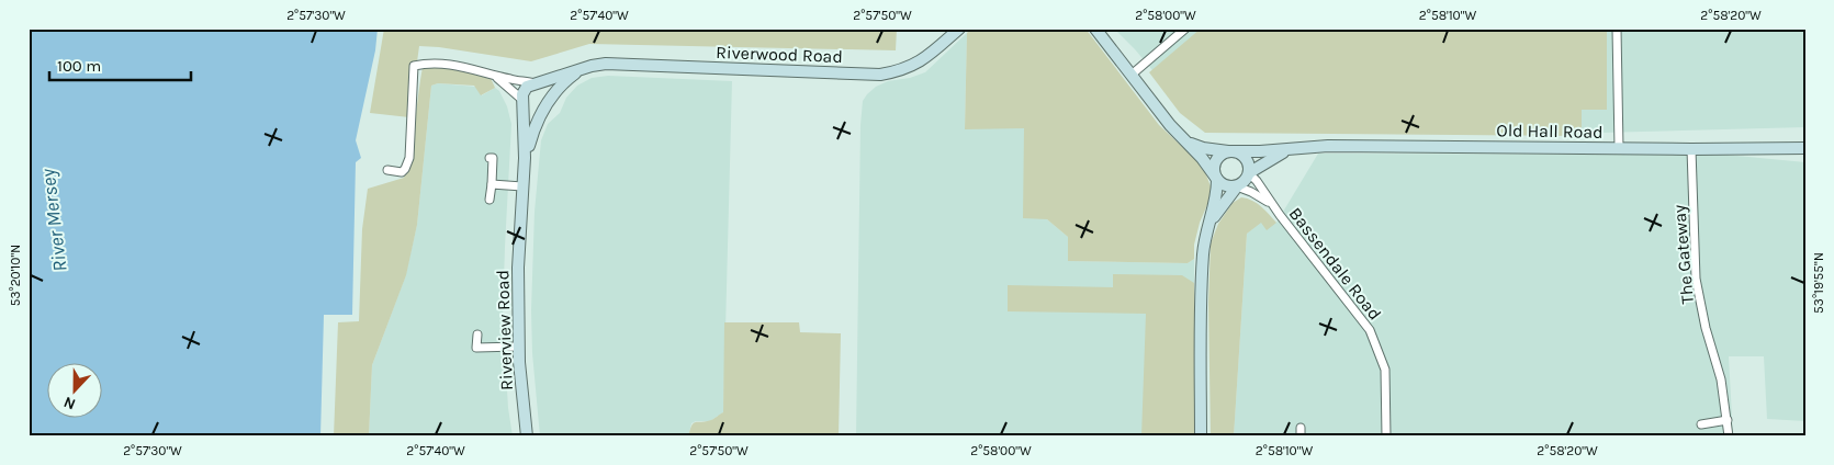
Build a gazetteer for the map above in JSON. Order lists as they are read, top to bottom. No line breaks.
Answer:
{"streets":{"street":["Riverwood Road","Old Hall Road","The Gateway","Bassendale Road","Riverview Road"]},"crossings":[["Riverwood Road","Riverview Road"],["Old Hall Road","The Gateway"],["Old Hall Road","Bassendale Road"]],"water":["River Mersey"],"scale_bar":"100 m","north":"bottom","coordinates":["2°57'30\"W","2°57'40\"W","2°57'50\"W","2°58'00\"W","2°58'10\"W","2°58'20\"W","53°20'10\"N","53°19'55\"N"]}
